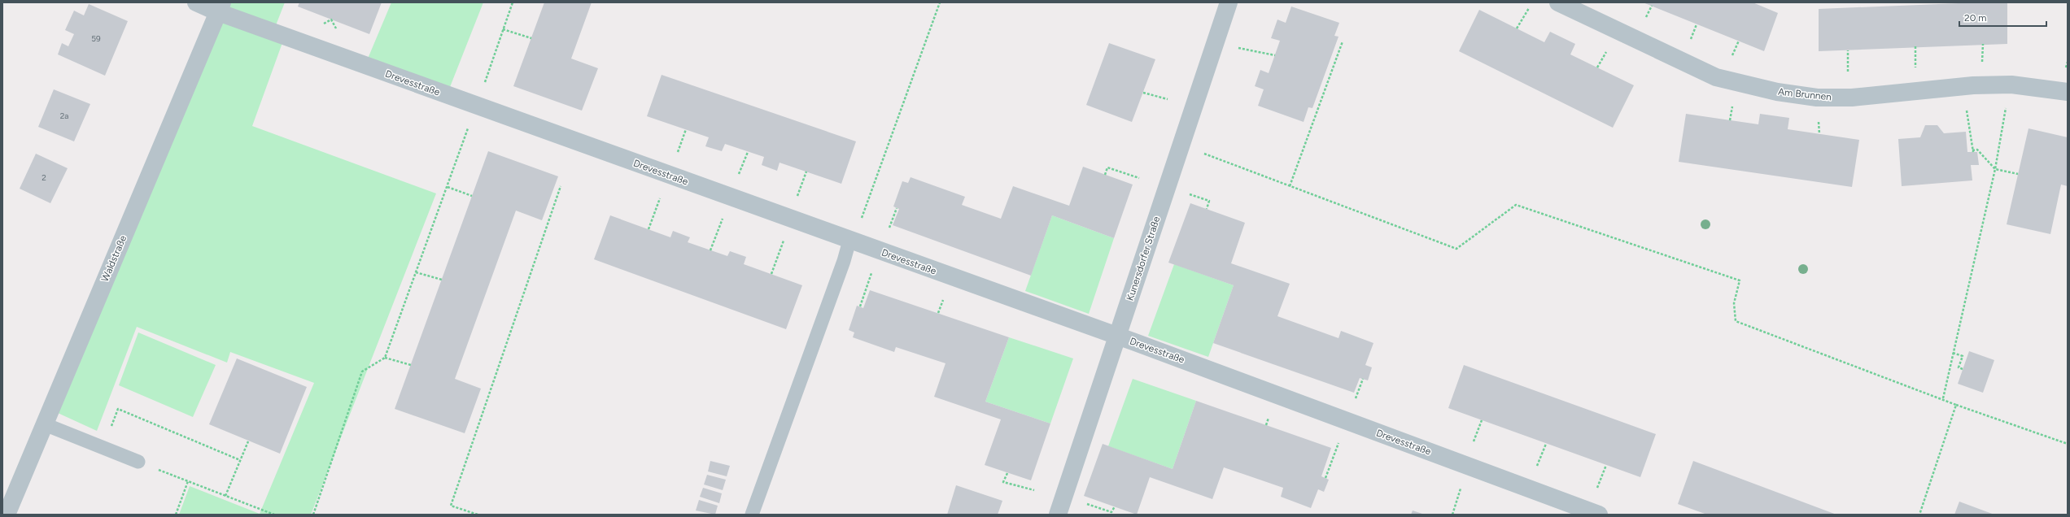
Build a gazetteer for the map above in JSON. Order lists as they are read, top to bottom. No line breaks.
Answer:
{"streets":{"street":["Drevesstraße","Am Brunnen","Waldstraße","Kunersdorfer Straße"]},"crossings":[["Drevesstraße","Waldstraße"],["Drevesstraße","Kunersdorfer Straße"]],"house_numbers":["59","2a","2"],"scale_bar":"20 m"}
